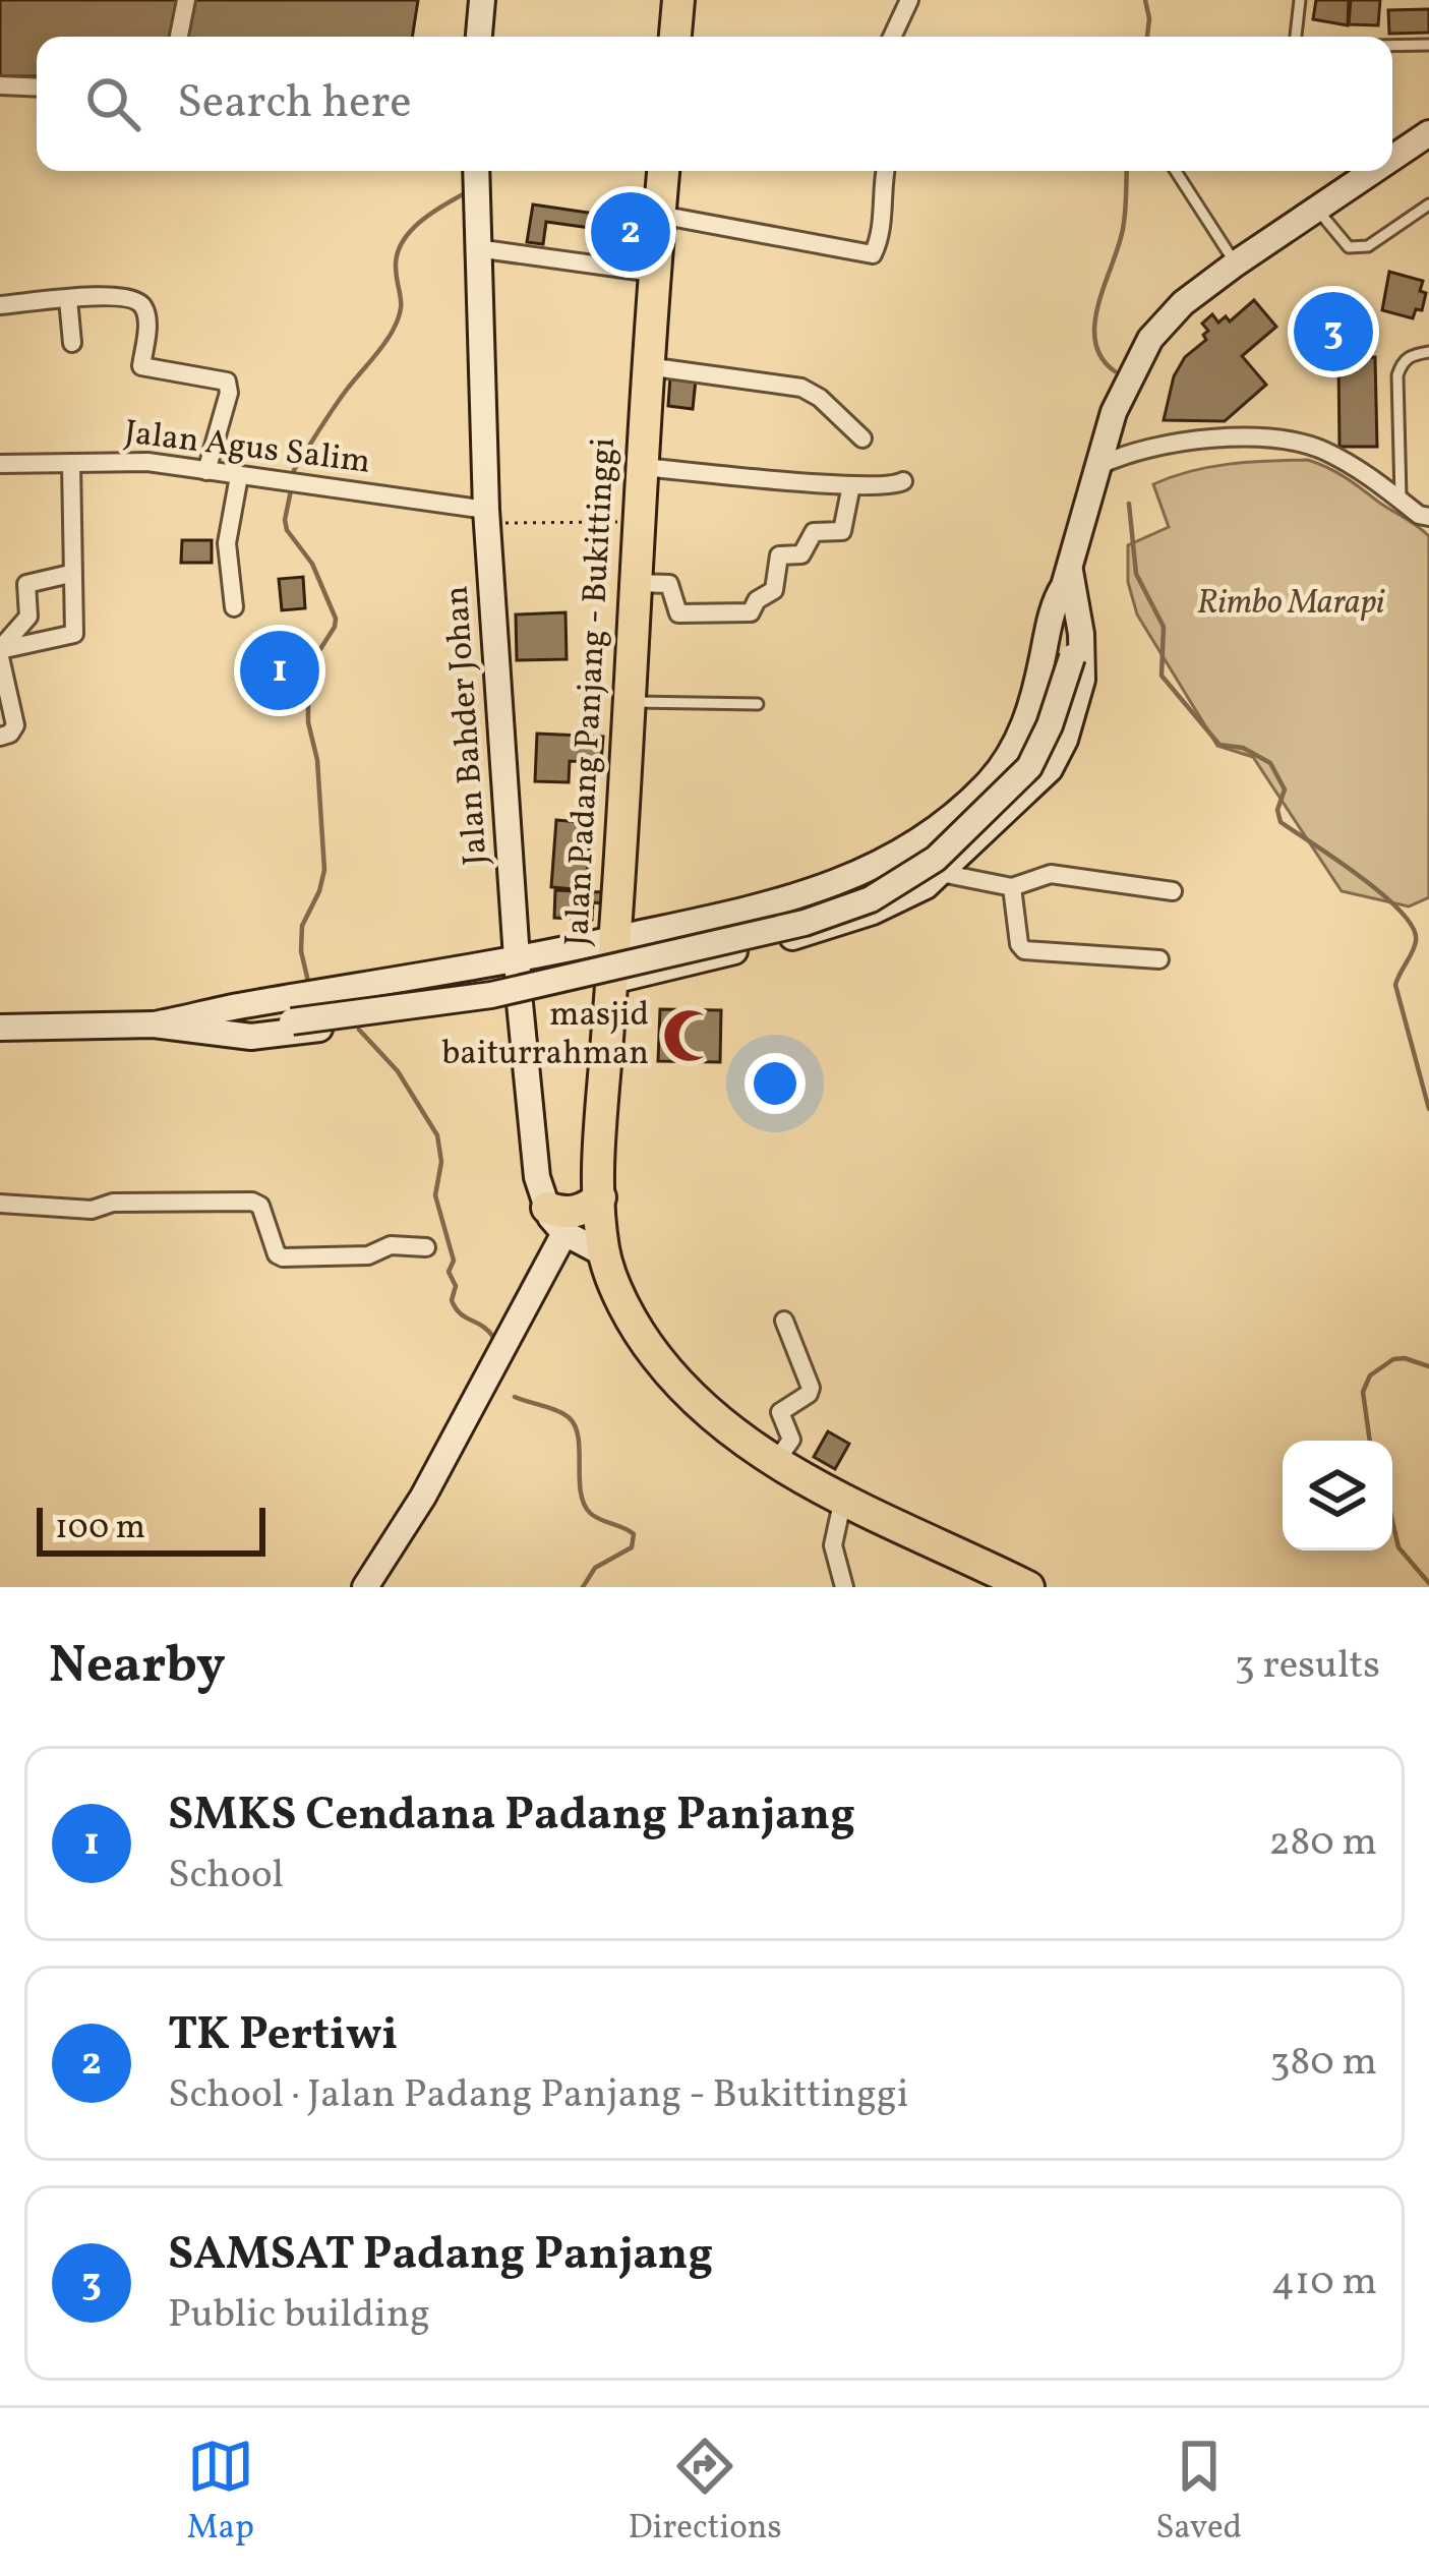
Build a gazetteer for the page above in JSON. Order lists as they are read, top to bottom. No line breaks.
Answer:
{"streets":{"highway":["Jalan Padang Panjang - Bukittinggi"],"main road":["Jalan Bahder Johan"],"street":["Jalan Agus Salim"]},"crossings":[["Jalan Agus Salim","Jalan Bahder Johan"]],"parks":["Rimbo Marapi"],"places":{"mosque":["masjid baiturrahman"]},"scale_bar":"100 m","page":{"search":"Search here","pins":["2","3","1"],"scale":"100 m","heading":["Nearby","3 results"],"list":[{"mark":"1","name":"SMKS Cendana Padang Panjang","note":"School","value":"280 m"},{"mark":"2","name":"TK Pertiwi","note":"School · Jalan Padang Panjang - Bukittinggi","value":"380 m"},{"mark":"3","name":"SAMSAT Padang Panjang","note":"Public building","value":"410 m"}],"nav":["Map","Directions","Saved"]}}
